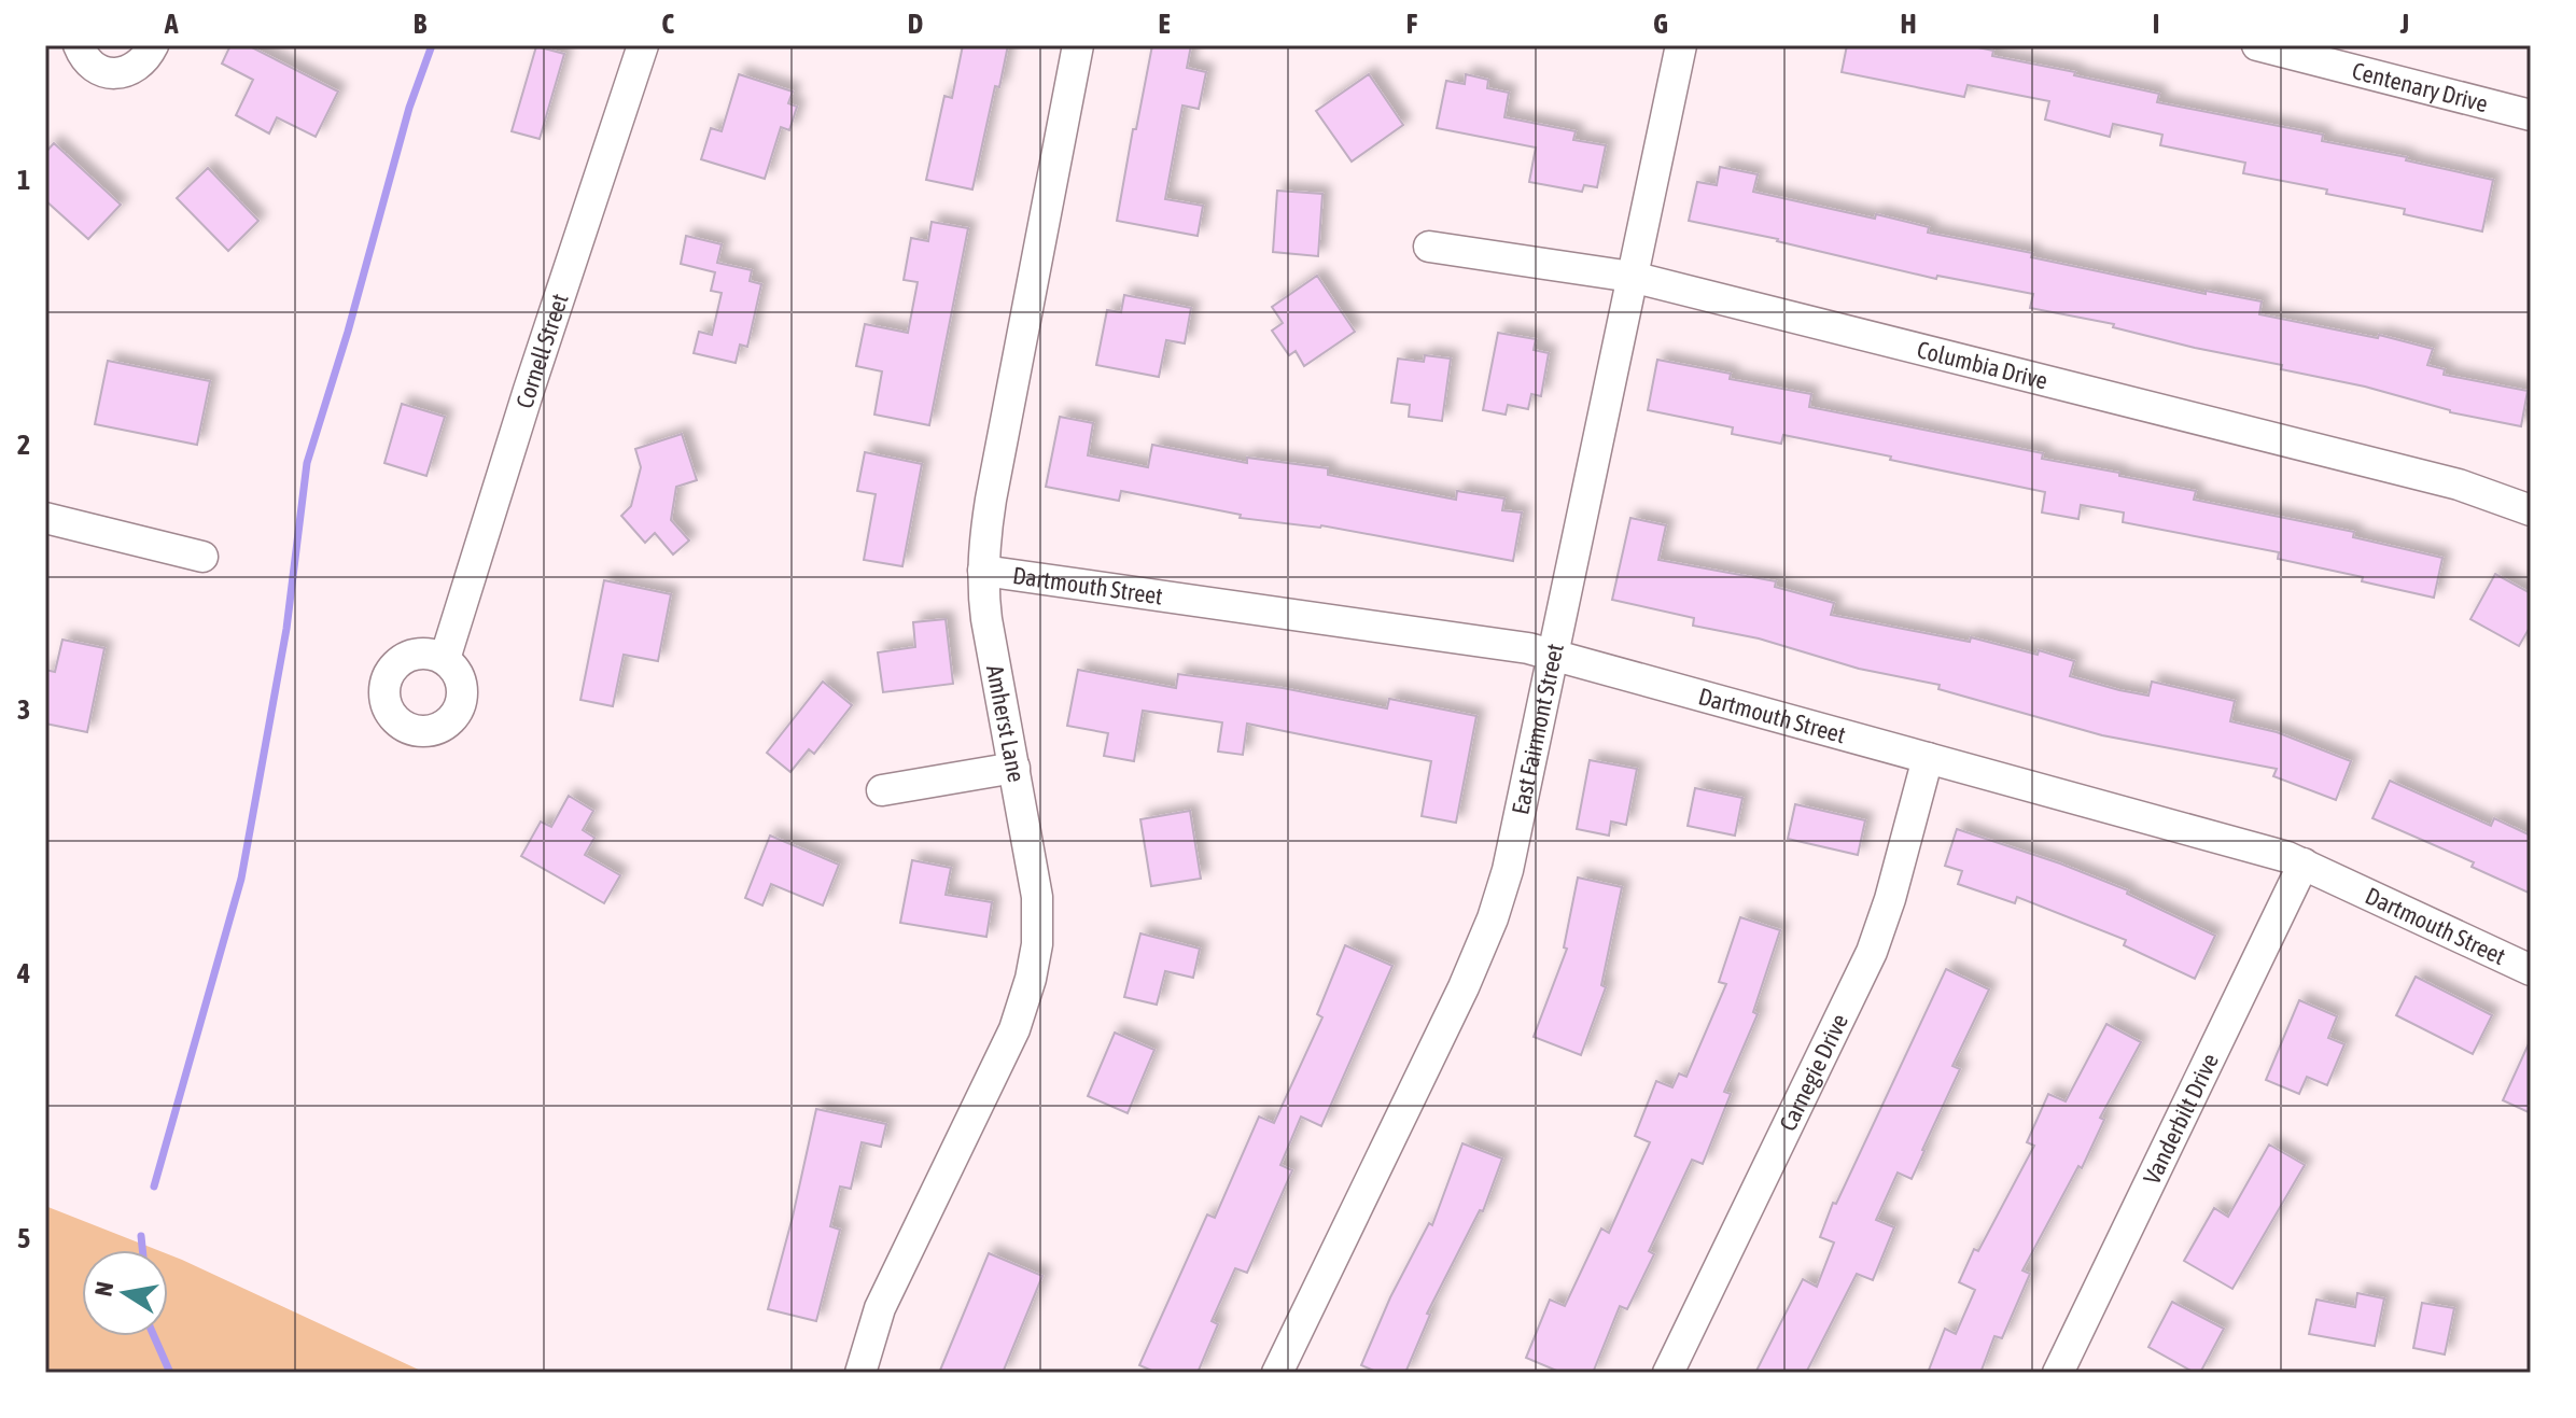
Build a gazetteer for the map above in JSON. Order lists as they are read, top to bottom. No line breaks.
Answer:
{"streets":{"street":["Centenary Drive","Cornell Street","Columbia Drive","Dartmouth Street","Amherst Lane","East Fairmont Street","Carnegie Drive","Vanderbilt Drive"]},"crossings":[["Columbia Drive","East Fairmont Street"],["Dartmouth Street","Amherst Lane"],["Dartmouth Street","East Fairmont Street"],["Dartmouth Street","Carnegie Drive"],["Dartmouth Street","Vanderbilt Drive"]],"north":"left","grid":{"columns":["A","B","C","D","E","F","G","H","I","J"],"rows":["1","2","3","4","5"]}}
